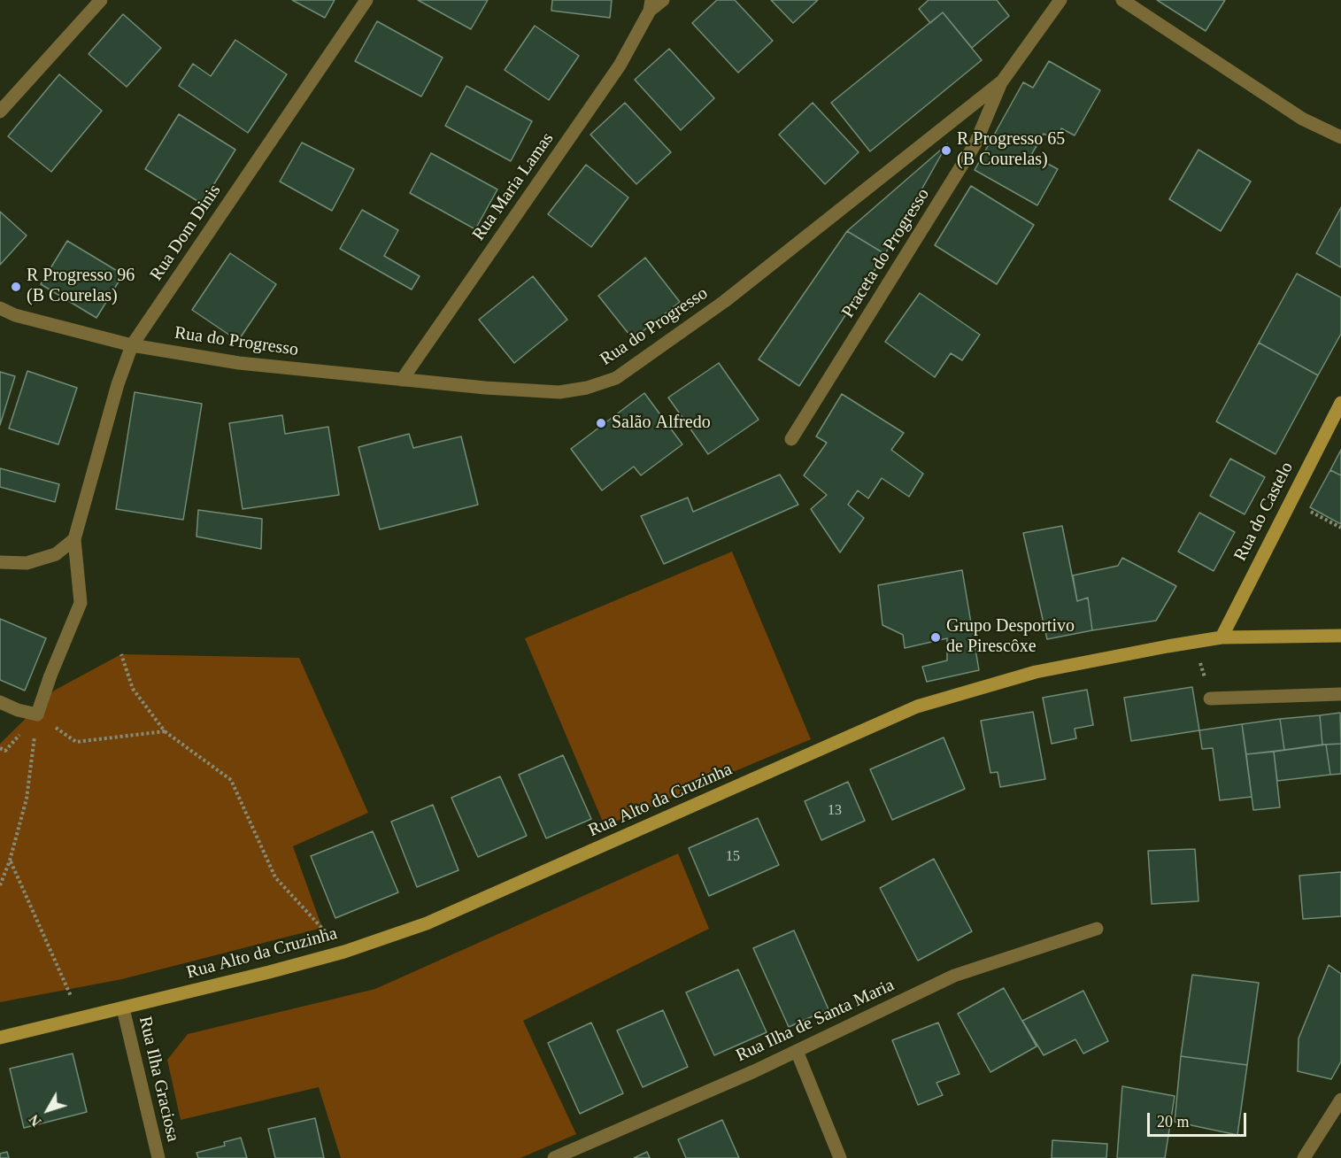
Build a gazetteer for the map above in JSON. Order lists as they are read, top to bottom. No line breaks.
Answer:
{"streets":{"street":["Rua Maria Lamas","Rua Dom Dinis","Praceta do Progresso","Rua do Progresso","Rua do Castelo","Rua Alto da Cruzinha","Rua Ilha de Santa Maria","Rua Ilha Graciosa"]},"crossings":[["Rua Maria Lamas","Rua do Progresso"],["Rua Dom Dinis","Rua do Progresso"],["Praceta do Progresso","Rua do Progresso"],["Rua do Castelo","Rua Alto da Cruzinha"],["Rua Alto da Cruzinha","Rua Ilha Graciosa"]],"places":["R Progresso 65 (B Courelas)","R Progresso 96 (B Courelas)","Salão Alfredo","Grupo Desportivo de Pirescôxe"],"house_numbers":["13","15"],"scale_bar":"20 m","north":"bottom left"}
